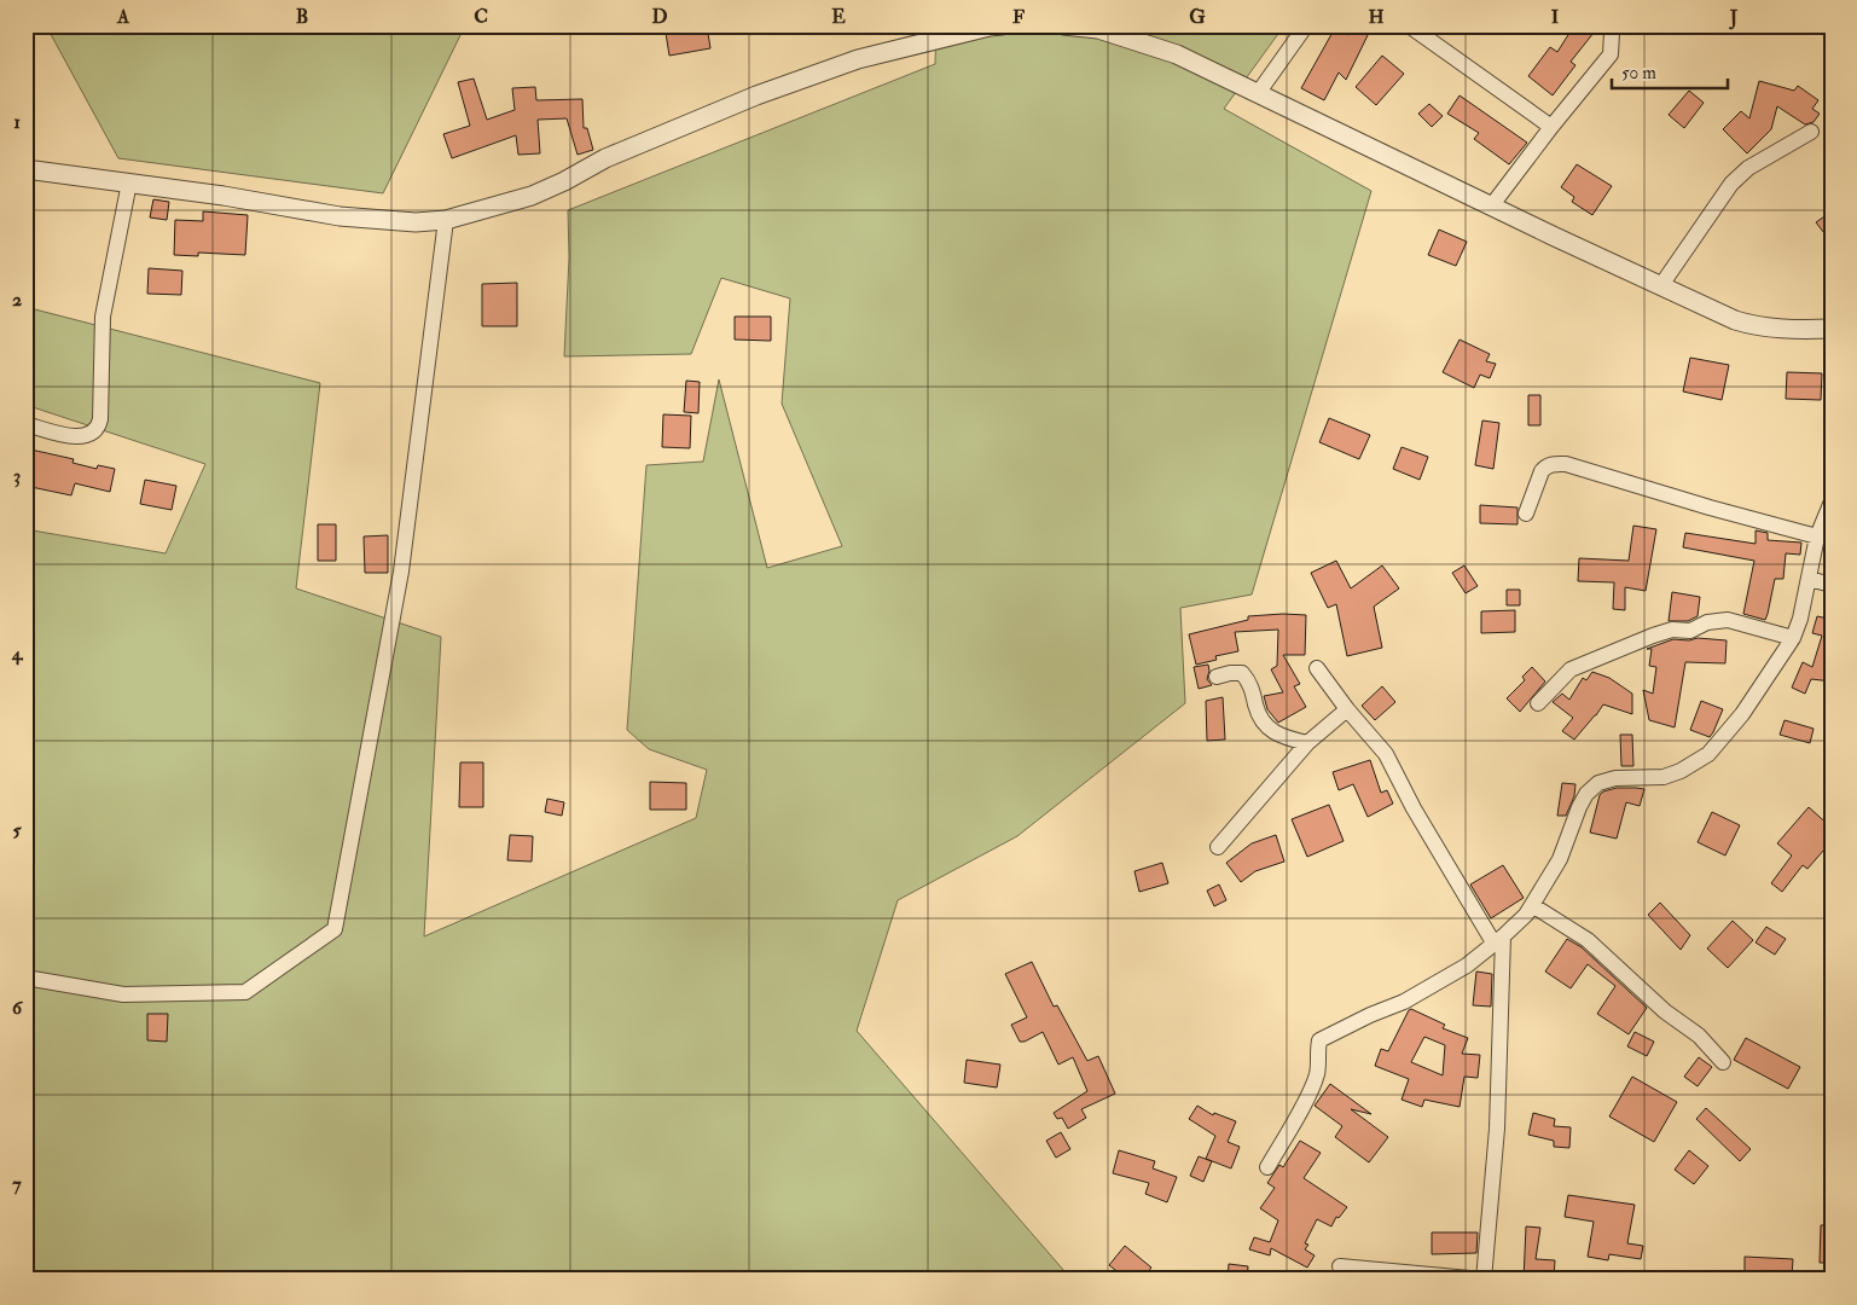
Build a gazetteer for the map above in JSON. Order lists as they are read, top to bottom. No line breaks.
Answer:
{"scale_bar":"50 m","grid":{"columns":["A","B","C","D","E","F","G","H","I","J"],"rows":["1","2","3","4","5","6","7"]}}
